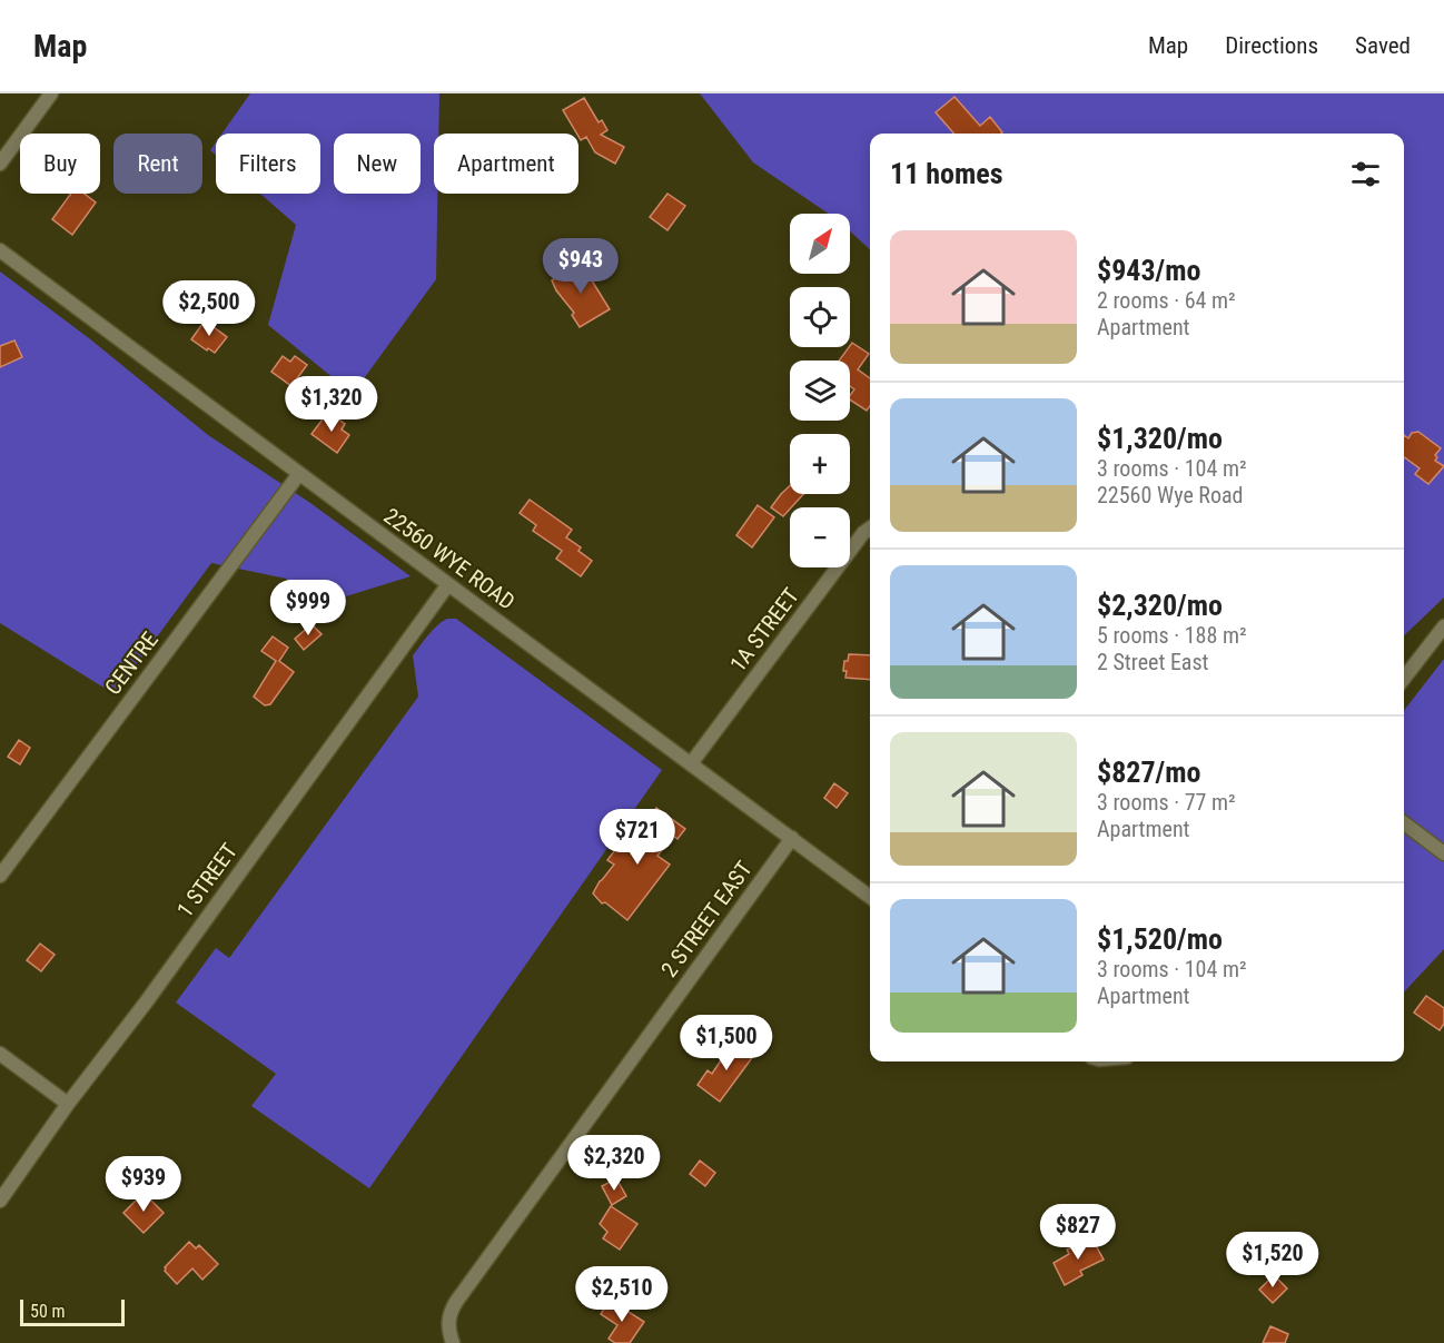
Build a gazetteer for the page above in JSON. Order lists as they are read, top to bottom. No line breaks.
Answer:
{"streets":{"street":["22560 WYE ROAD","1A STREET","CENTRE","1 STREET","2 STREET EAST"]},"crossings":[["22560 WYE ROAD","1A STREET"],["22560 WYE ROAD","CENTRE"],["22560 WYE ROAD","1 STREET"],["22560 WYE ROAD","2 STREET EAST"]],"scale_bar":"50 m","north":"top right","page":{"header":"Map","nav":["Map","Directions","Saved"],"chip":["Buy","Rent","Filters","New","Apartment"],"heading":"11 homes","map_buttons":["+","−"],"list":[{"name":"$943/mo","note":"2 rooms · 64 m² · Apartment"},{"name":"$1,320/mo","note":"3 rooms · 104 m² · 22560 Wye Road"},{"name":"$2,320/mo","note":"5 rooms · 188 m² · 2 Street East"},{"name":"$827/mo","note":"3 rooms · 77 m² · Apartment"},{"name":"$1,520/mo","note":"3 rooms · 104 m² · Apartment"}],"price":["$943","$2,500","$1,320","$999","$721","$1,500","$2,320","$939","$827","$1,520","$2,510"],"scale":"50 m"}}
